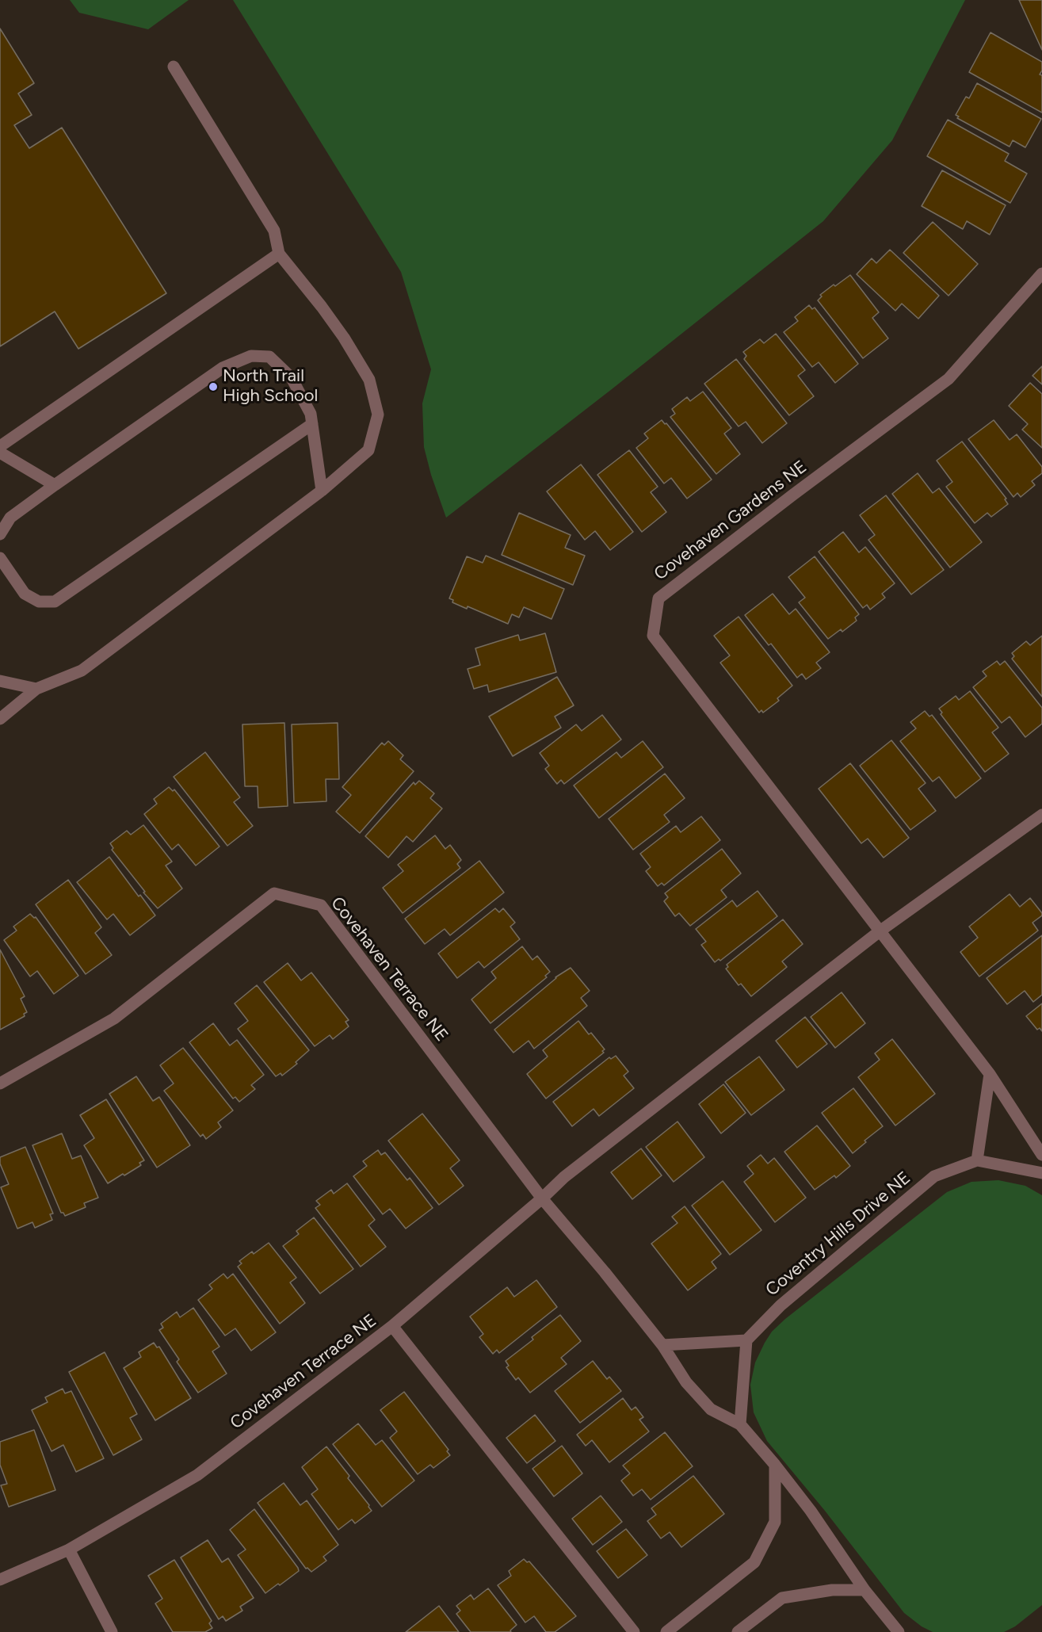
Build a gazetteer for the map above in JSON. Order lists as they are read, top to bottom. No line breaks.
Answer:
{"streets":{"street":["Covehaven Gardens NE","Covehaven Terrace NE","Coventry Hills Drive NE"]},"places":["North Trail High School"]}
